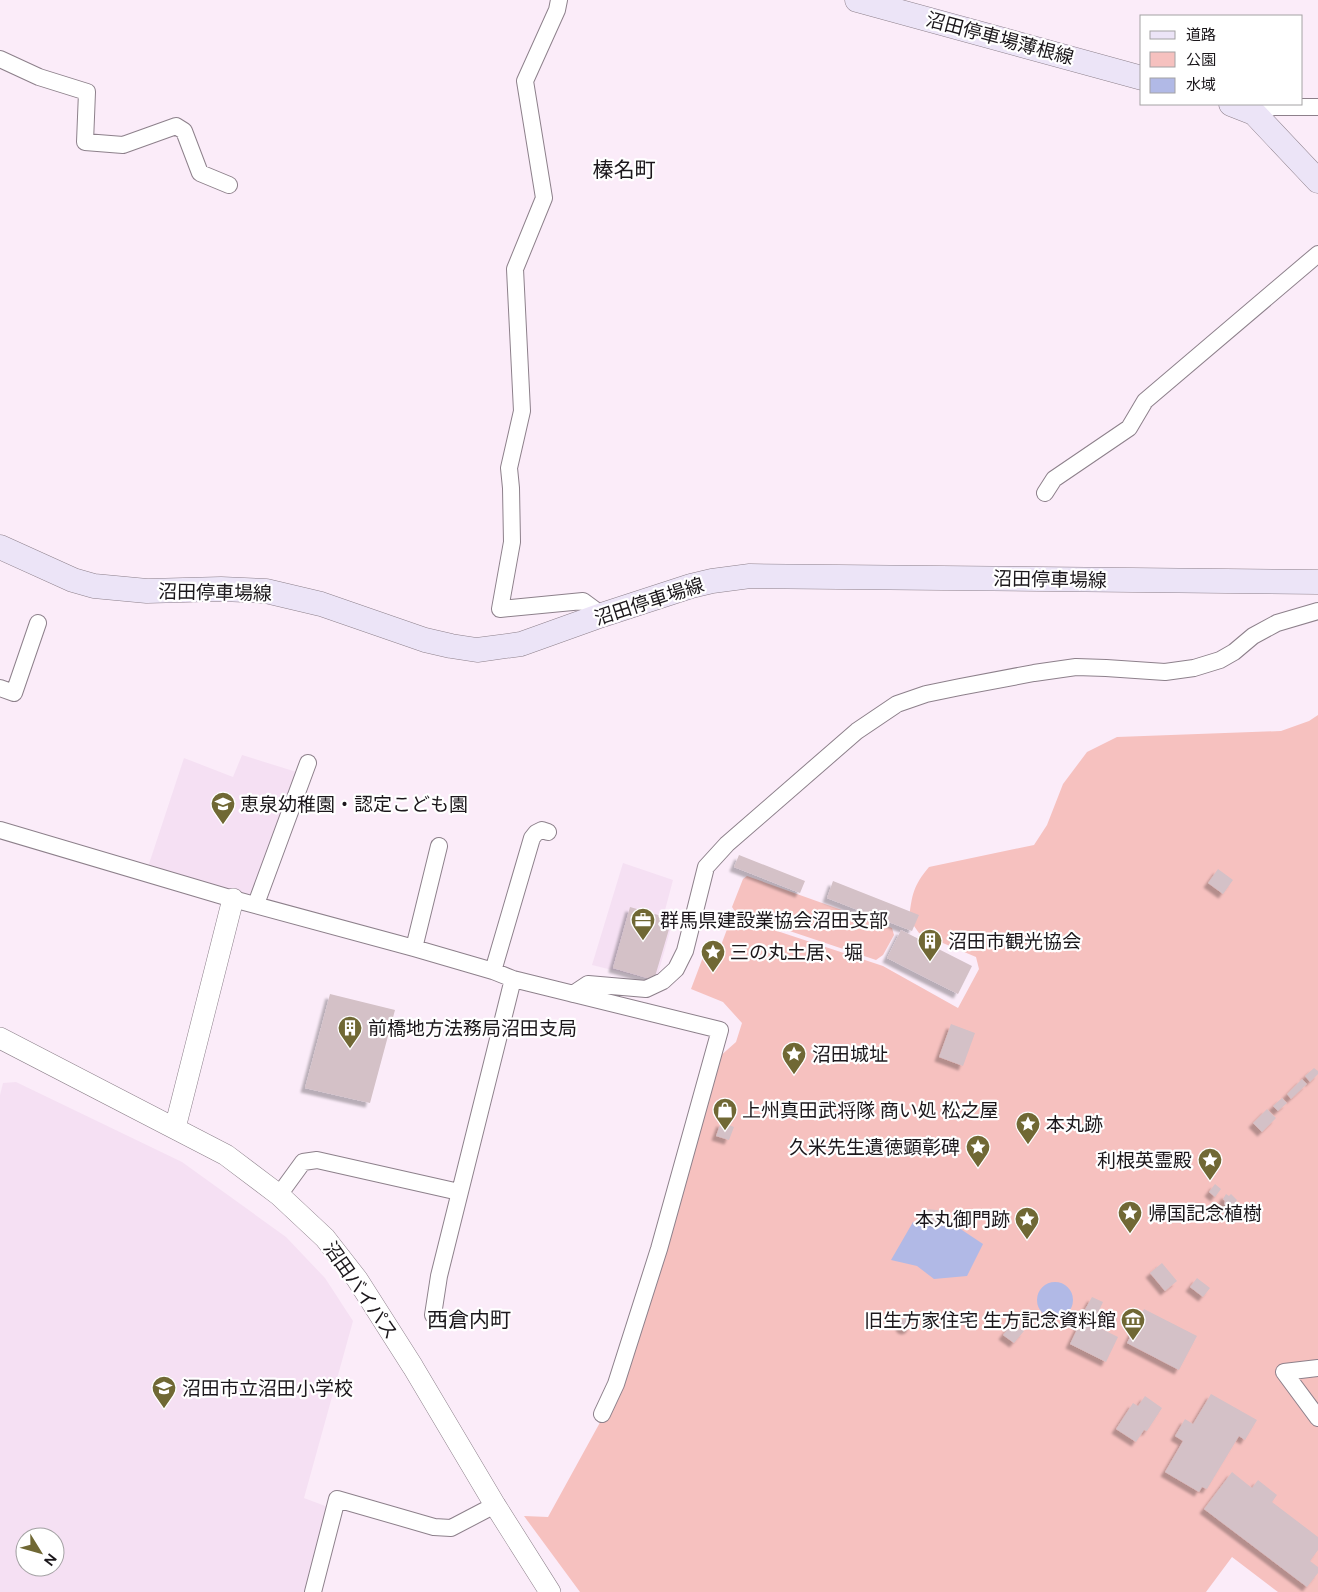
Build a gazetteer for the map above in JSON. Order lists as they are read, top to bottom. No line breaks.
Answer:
{"streets":{"main road":["沼田停車場薄根線","沼田停車場線"],"street":["沼田バイパス"]},"districts":["榛名町","西倉内町"],"places":{"school or university":["恵泉幼稚園・認定こども園","沼田市立沼田小学校"],"office":["群馬県建設業協会沼田支部"],"building":["沼田市観光協会","前橋地方法務局沼田支局"],"place":["三の丸土居、堀","沼田城址","本丸跡","久米先生遺徳顕彰碑","利根英霊殿","帰国記念植樹","本丸御門跡"],"shop":["上州真田武将隊 商い処 松之屋"],"museum":["旧生方家住宅 生方記念資料館"]},"legend":["道路","公園","水域"],"north":"bottom right"}
